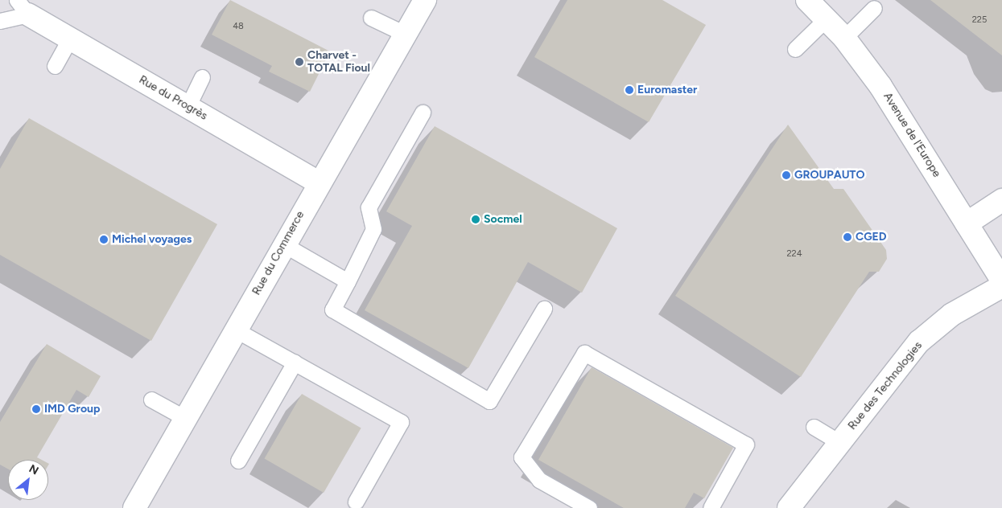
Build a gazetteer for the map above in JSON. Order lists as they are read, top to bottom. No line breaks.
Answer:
{"streets":{"street":["Rue du Progrès","Avenue de l'Europe","Rue du Commerce","Rue des Technologies"]},"crossings":[["Rue du Progrès","Rue du Commerce"]],"places":["Charvet - TOTAL Fioul","Euromaster","GROUPAUTO","Socmel","CGED","Michel voyages","IMD Group"],"house_numbers":["225","48","224"],"north":"top right"}
